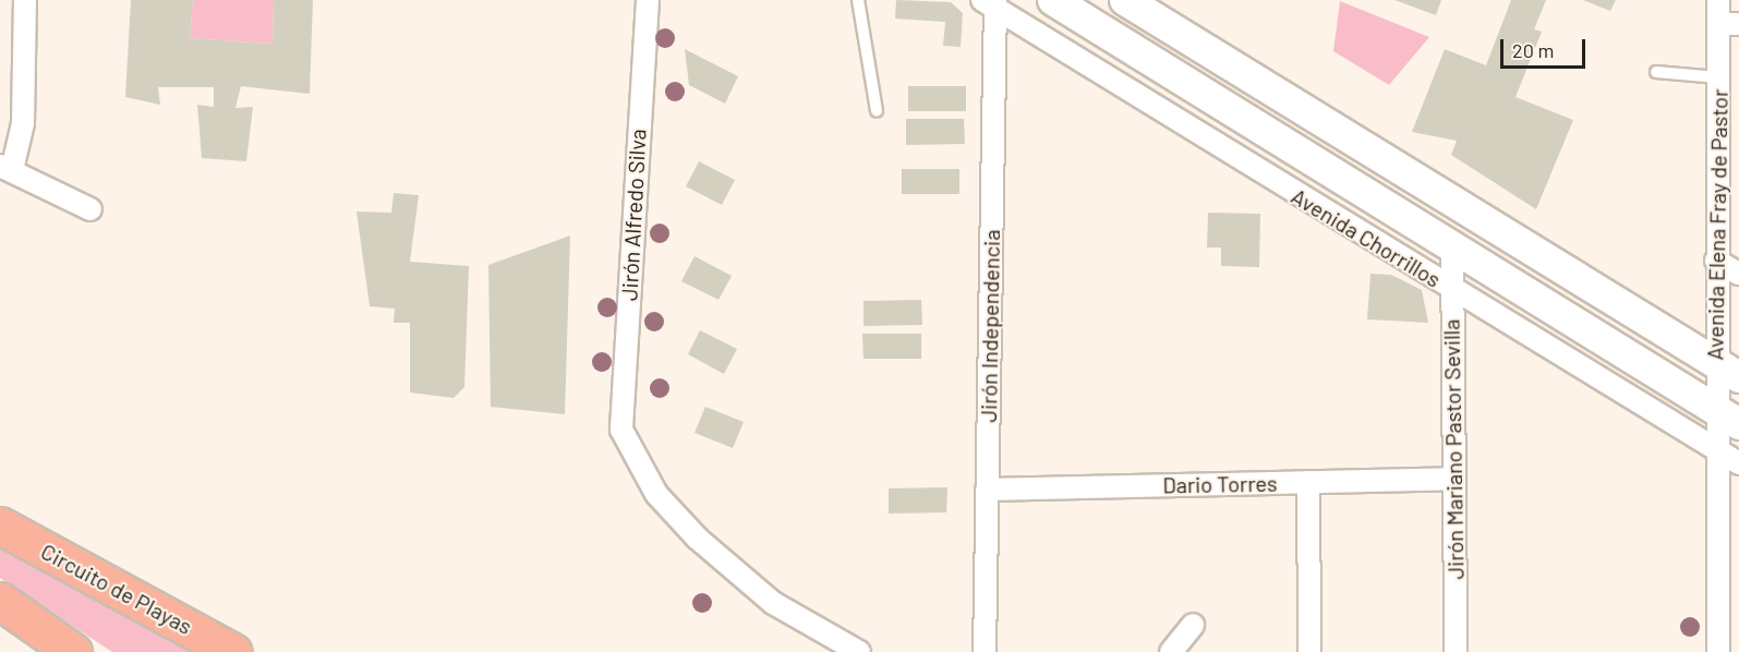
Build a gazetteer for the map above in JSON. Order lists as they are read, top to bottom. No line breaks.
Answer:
{"streets":{"highway":["Circuito de Playas"],"main road":["Avenida Chorrillos"],"street":["Jirón Alfredo Silva","Avenida Elena Fray de Pastor","Jirón Independencia","Jirón Mariano Pastor Sevilla","Dario Torres"]},"crossings":[["Avenida Elena Fray de Pastor","Avenida Chorrillos"],["Avenida Chorrillos","Jirón Independencia"],["Avenida Chorrillos","Jirón Mariano Pastor Sevilla"],["Jirón Independencia","Dario Torres"],["Jirón Mariano Pastor Sevilla","Dario Torres"]],"scale_bar":"20 m"}
